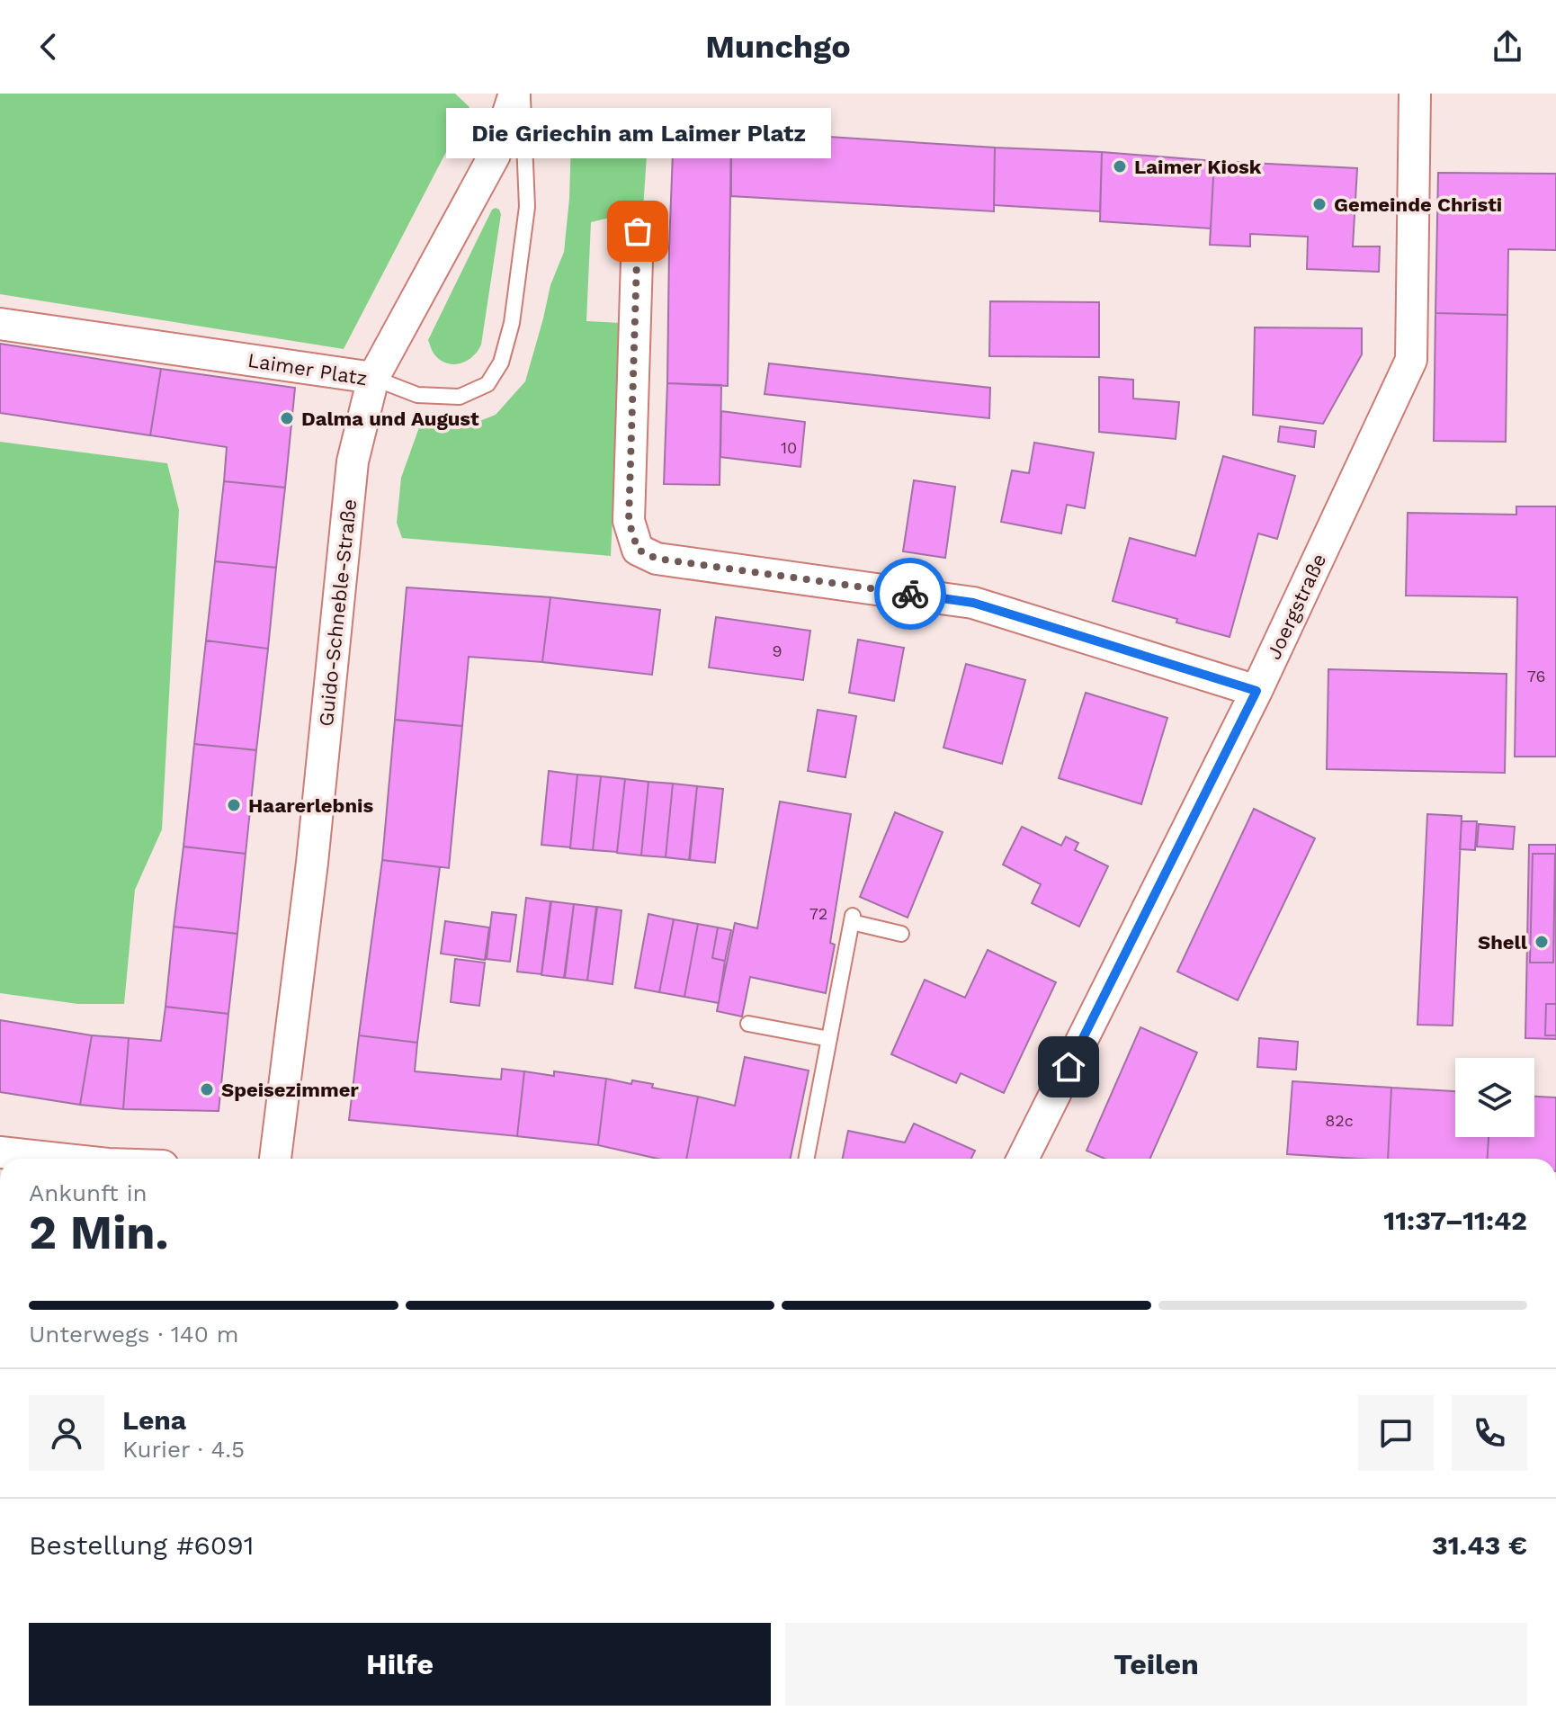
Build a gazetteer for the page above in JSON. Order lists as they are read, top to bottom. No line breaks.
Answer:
{"streets":{"street":["Laimer Platz","Joergstraße","Guido-Schneble-Straße"]},"crossings":[["Laimer Platz","Guido-Schneble-Straße"]],"places":["Laimer Kiosk","Gemeinde Christi","Die Griechin am Laimer Platz","Dalma und August","Haarerlebnis","Shell","Speisezimmer"],"house_numbers":["10","9","76","72","82c"],"page":{"header":"Munchgo","bubble":"Die Griechin am Laimer Platz","heading":["2 Min.","Ankunft in","11:37–11:42"],"panel":["Lena","Kurier · 4.5","Bestellung #6091","31.43 €"],"bar":"Unterwegs · 140 m","buttons":["Hilfe","Teilen"]}}
